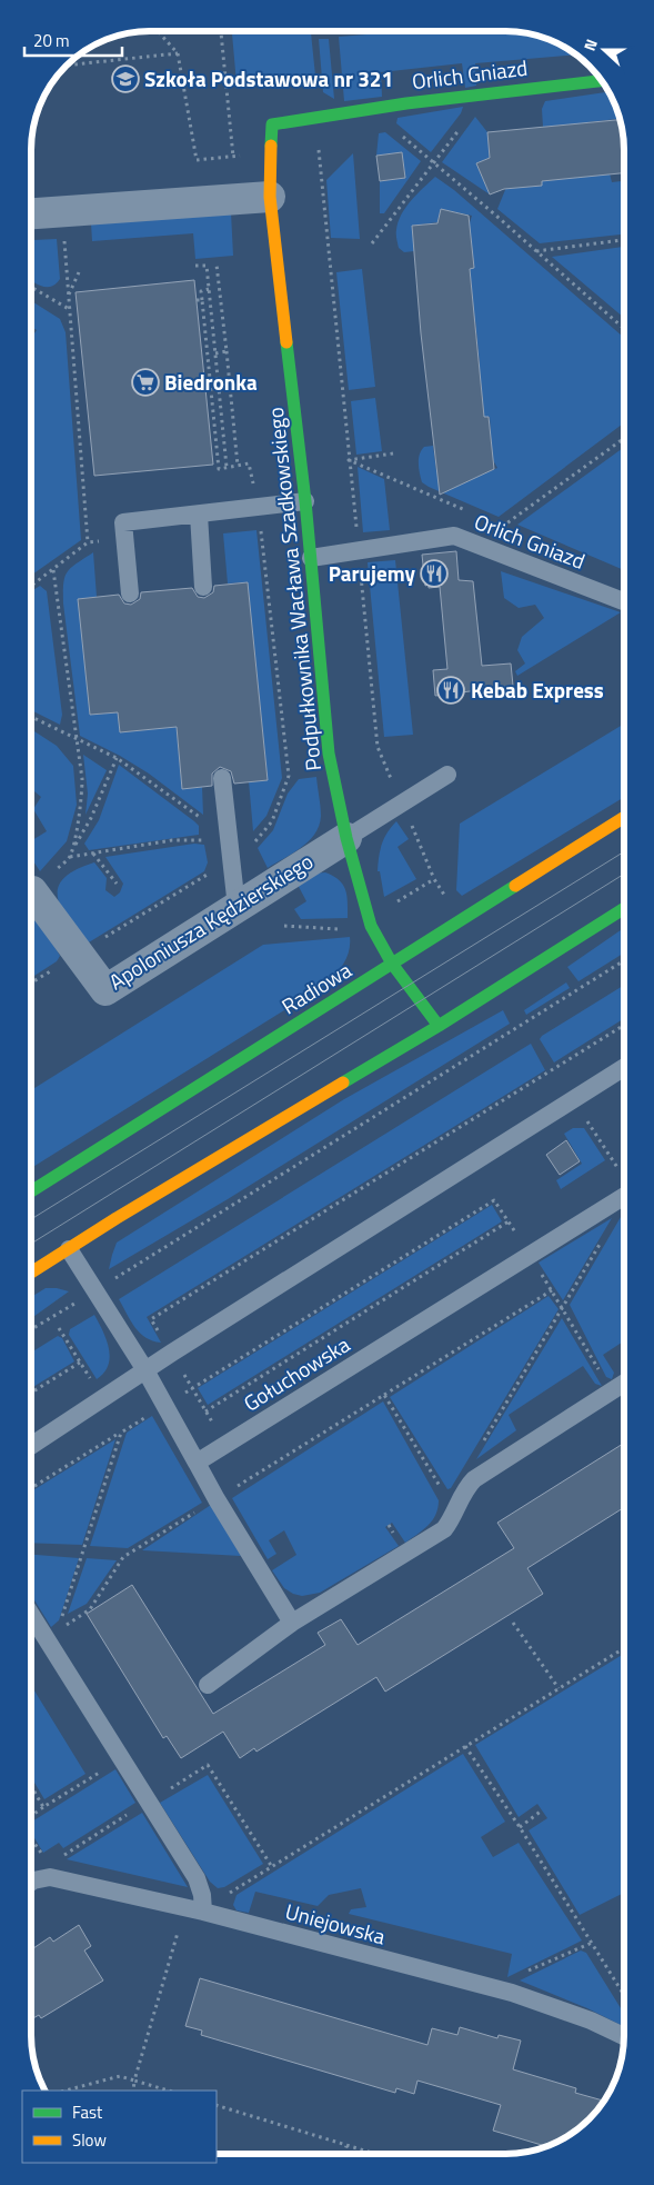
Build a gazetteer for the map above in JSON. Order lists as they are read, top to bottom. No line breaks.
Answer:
{"streets":{"street":["Orlich Gniazd","Podpułkownika Wacława Szadkowskiego","Apoloniusza Kędzierskiego","Radiowa"],"lane":["Gołuchowska","Uniejowska"]},"crossings":[["Orlich Gniazd","Podpułkownika Wacława Szadkowskiego"],["Podpułkownika Wacława Szadkowskiego","Apoloniusza Kędzierskiego"],["Podpułkownika Wacława Szadkowskiego","Radiowa"]],"places":{"school or university":["Szkoła Podstawowa nr 321"],"supermarket":["Biedronka"],"restaurant":["Parujemy","Kebab Express"]},"legend":["Fast","Slow"],"scale_bar":"20 m","north":"left"}
